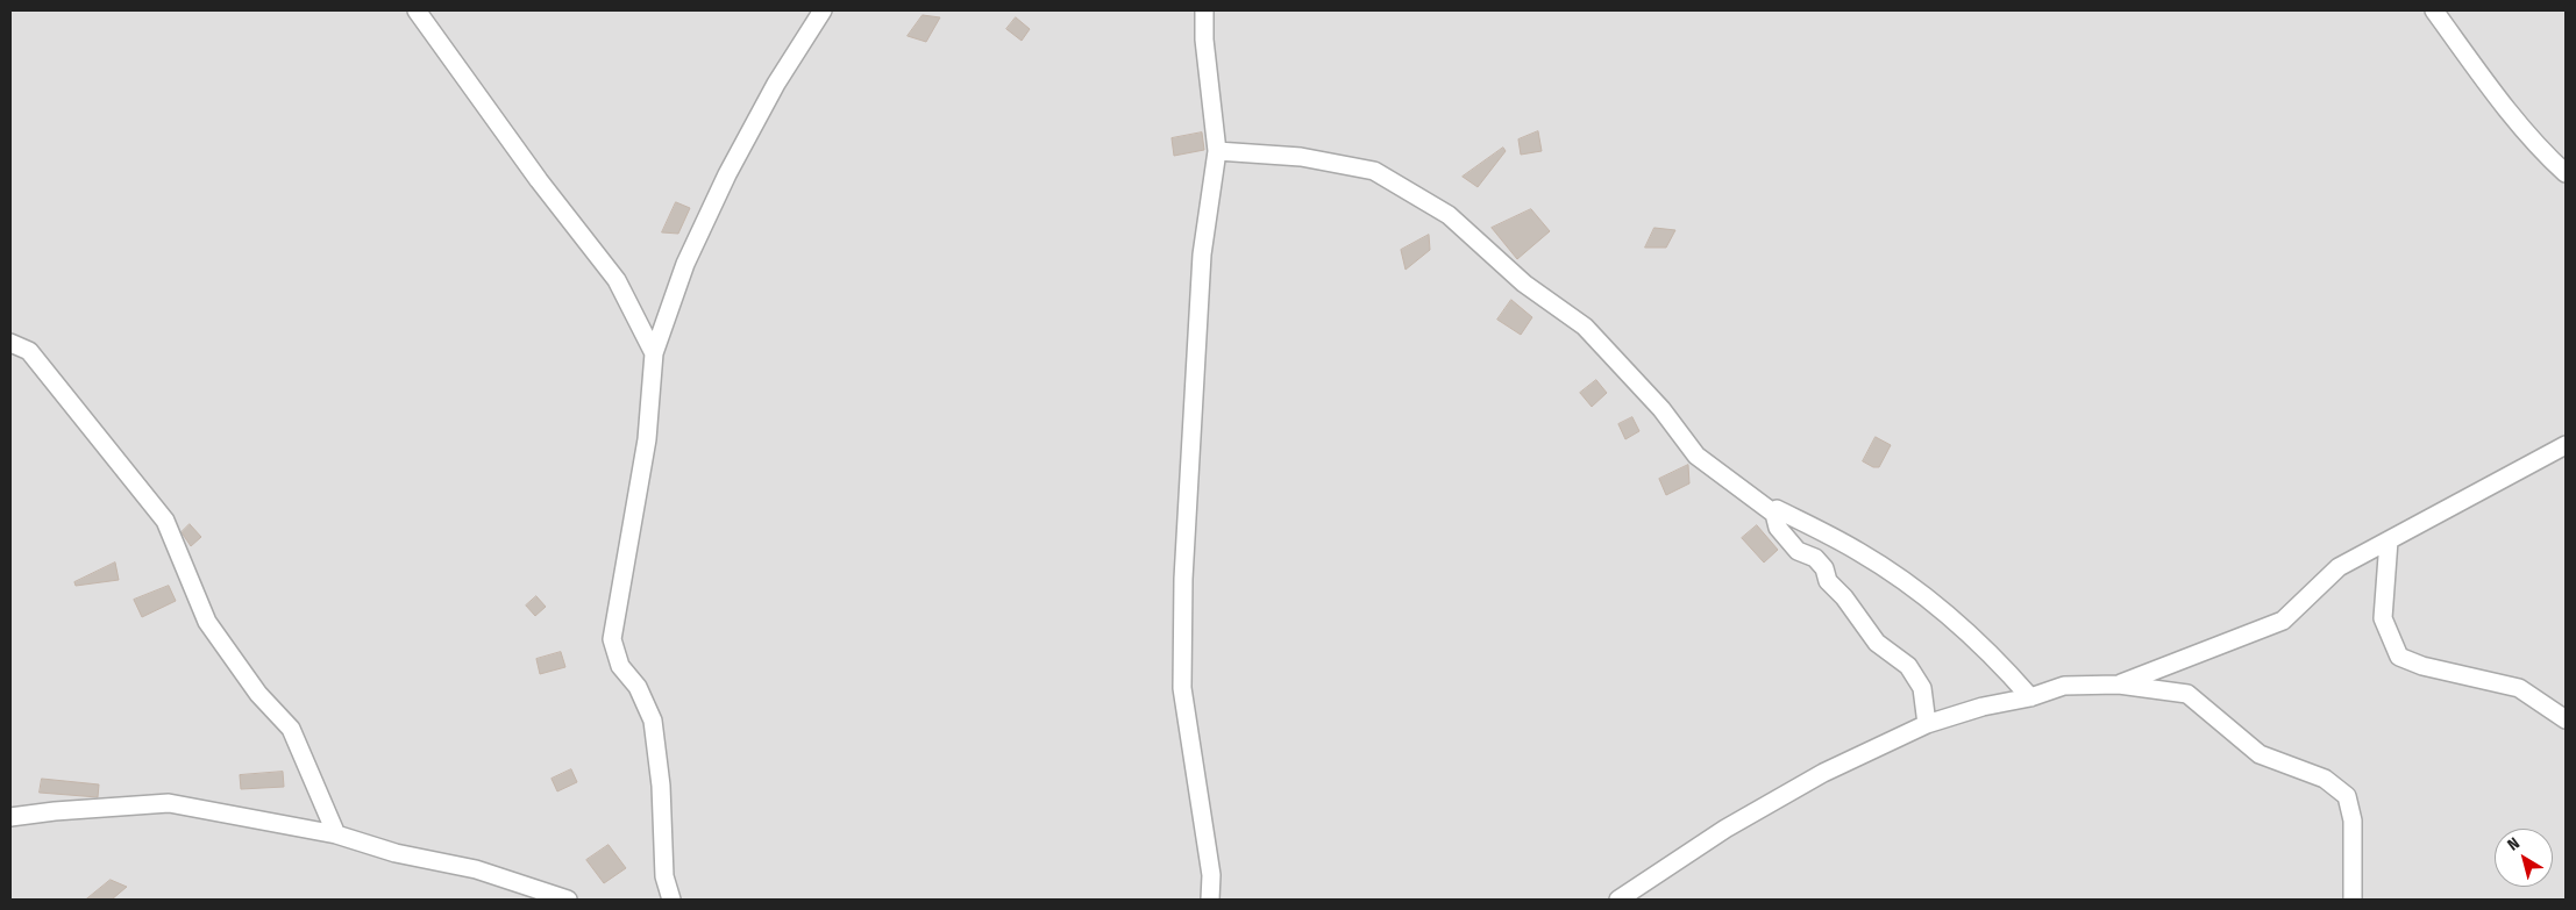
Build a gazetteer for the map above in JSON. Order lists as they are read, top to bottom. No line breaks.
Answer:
{"north":"top left"}
